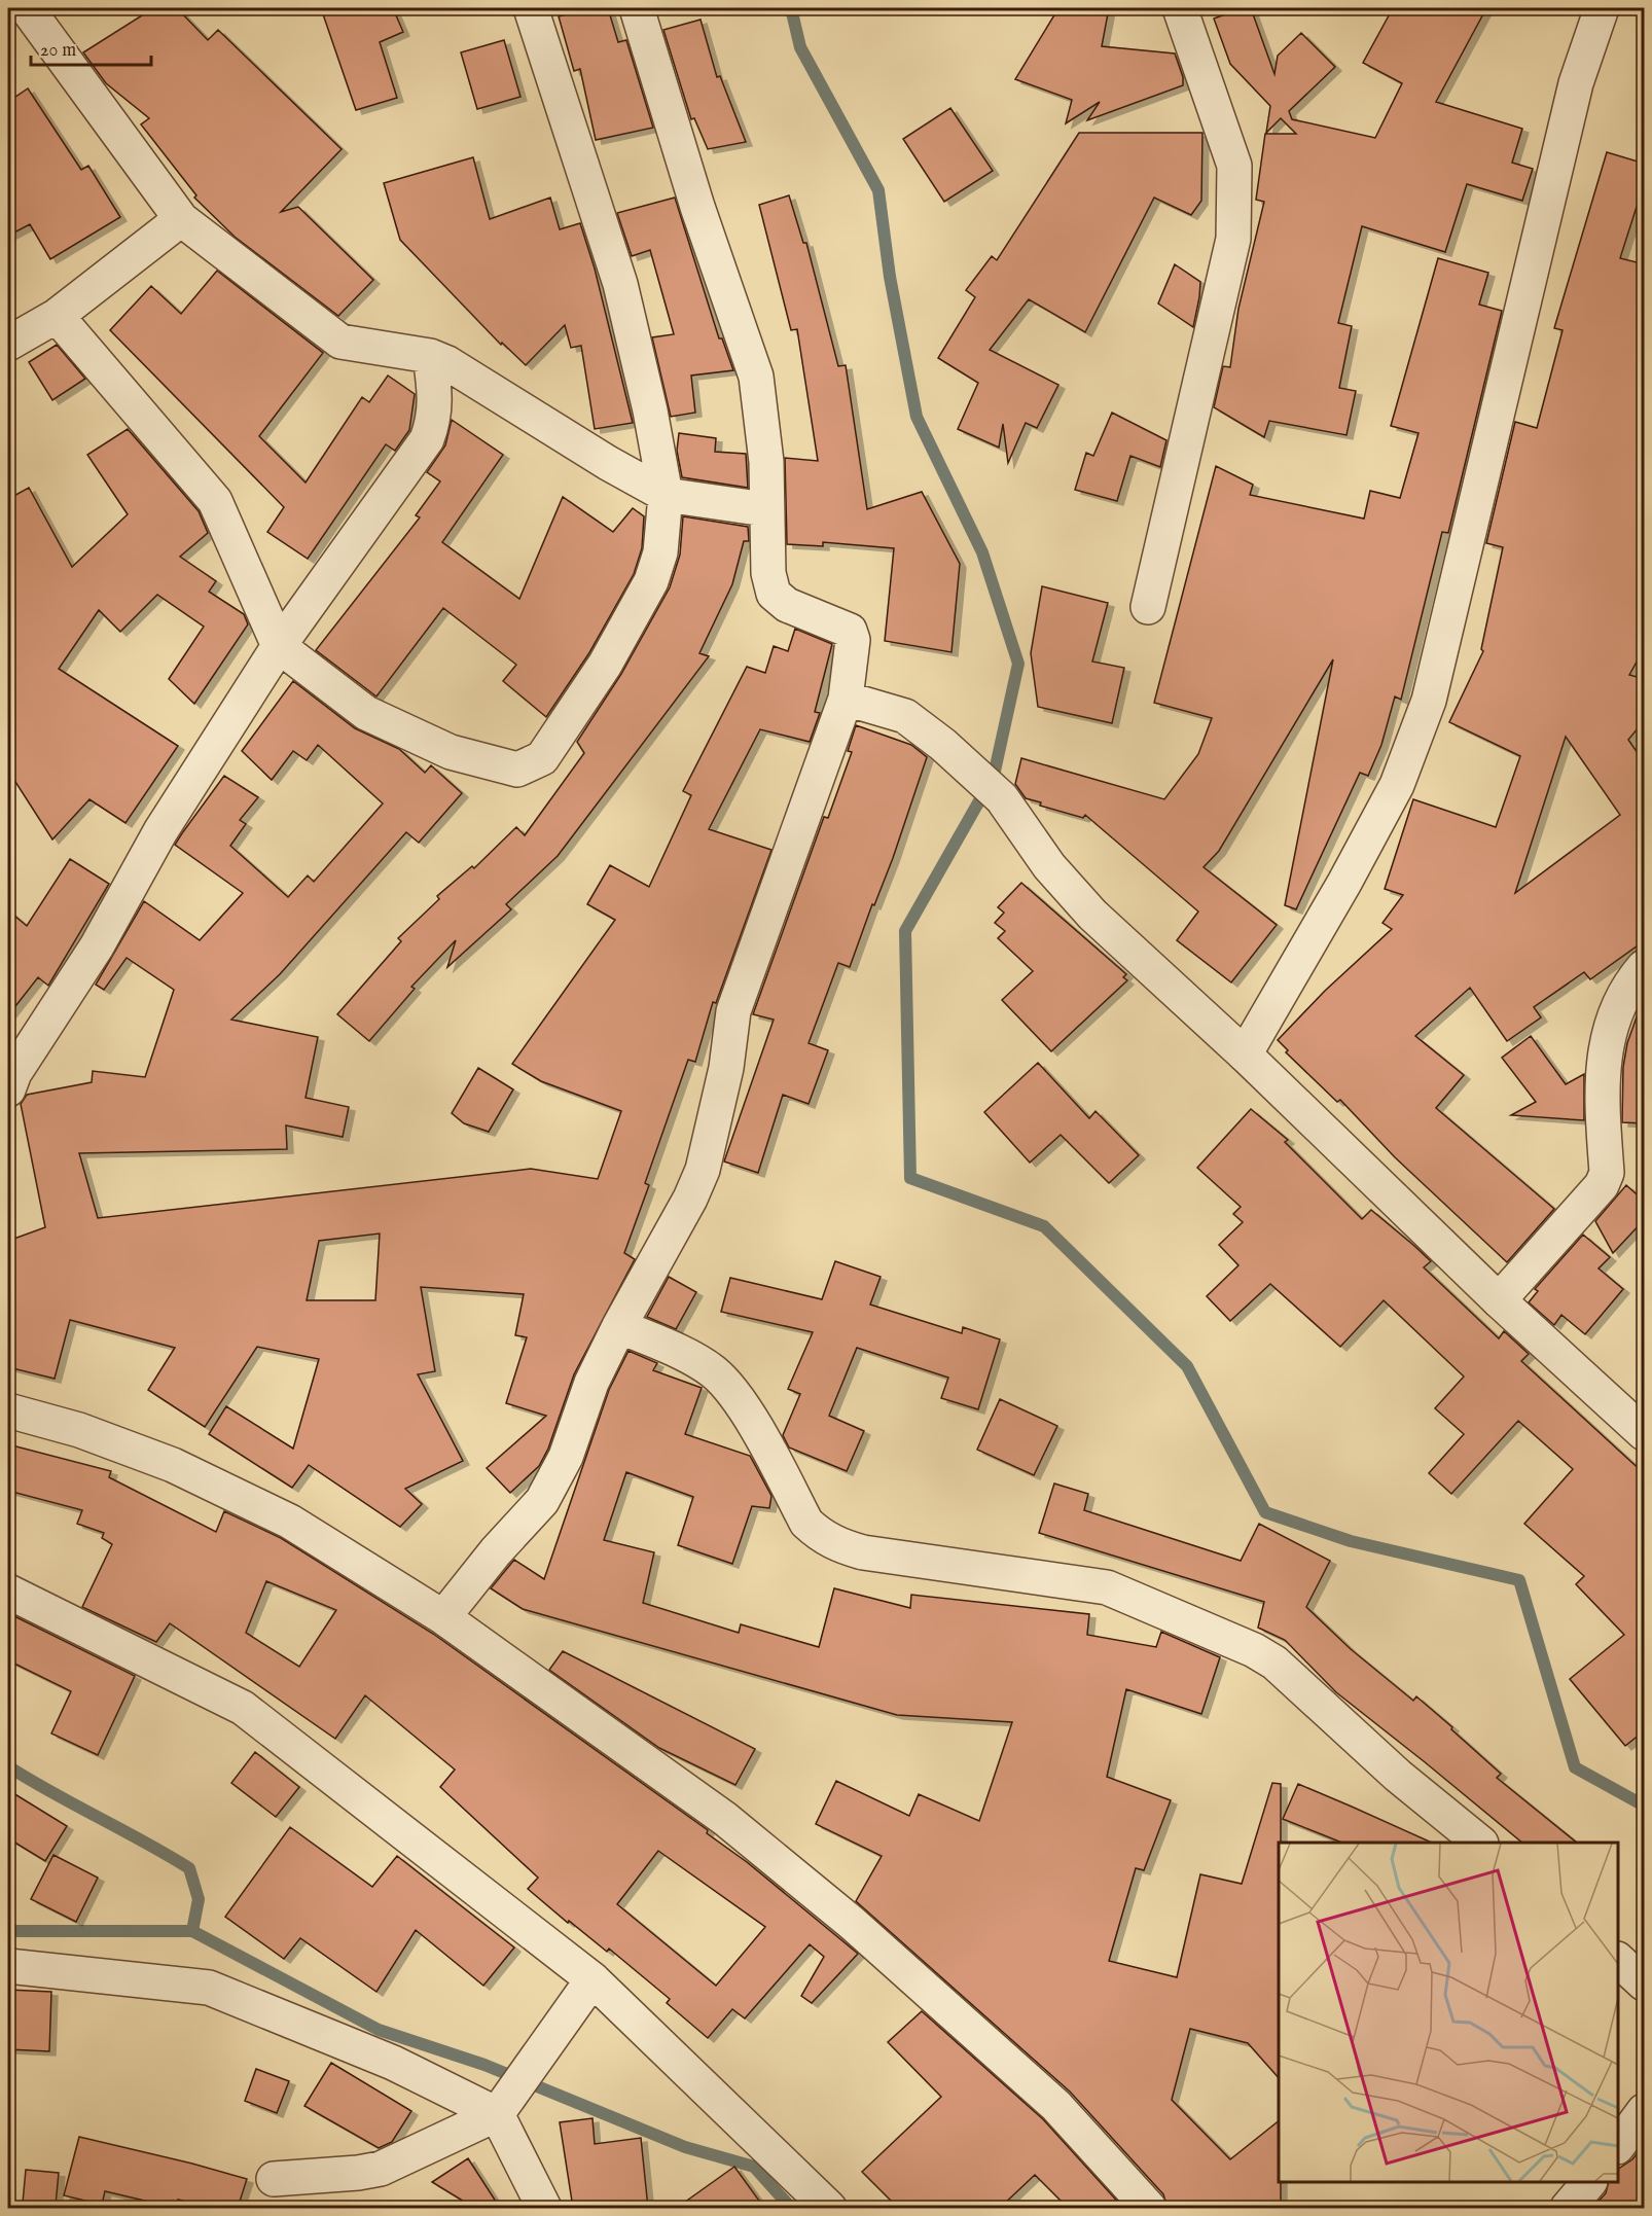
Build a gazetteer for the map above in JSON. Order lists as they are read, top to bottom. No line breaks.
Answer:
{"scale_bar":"20 m"}
